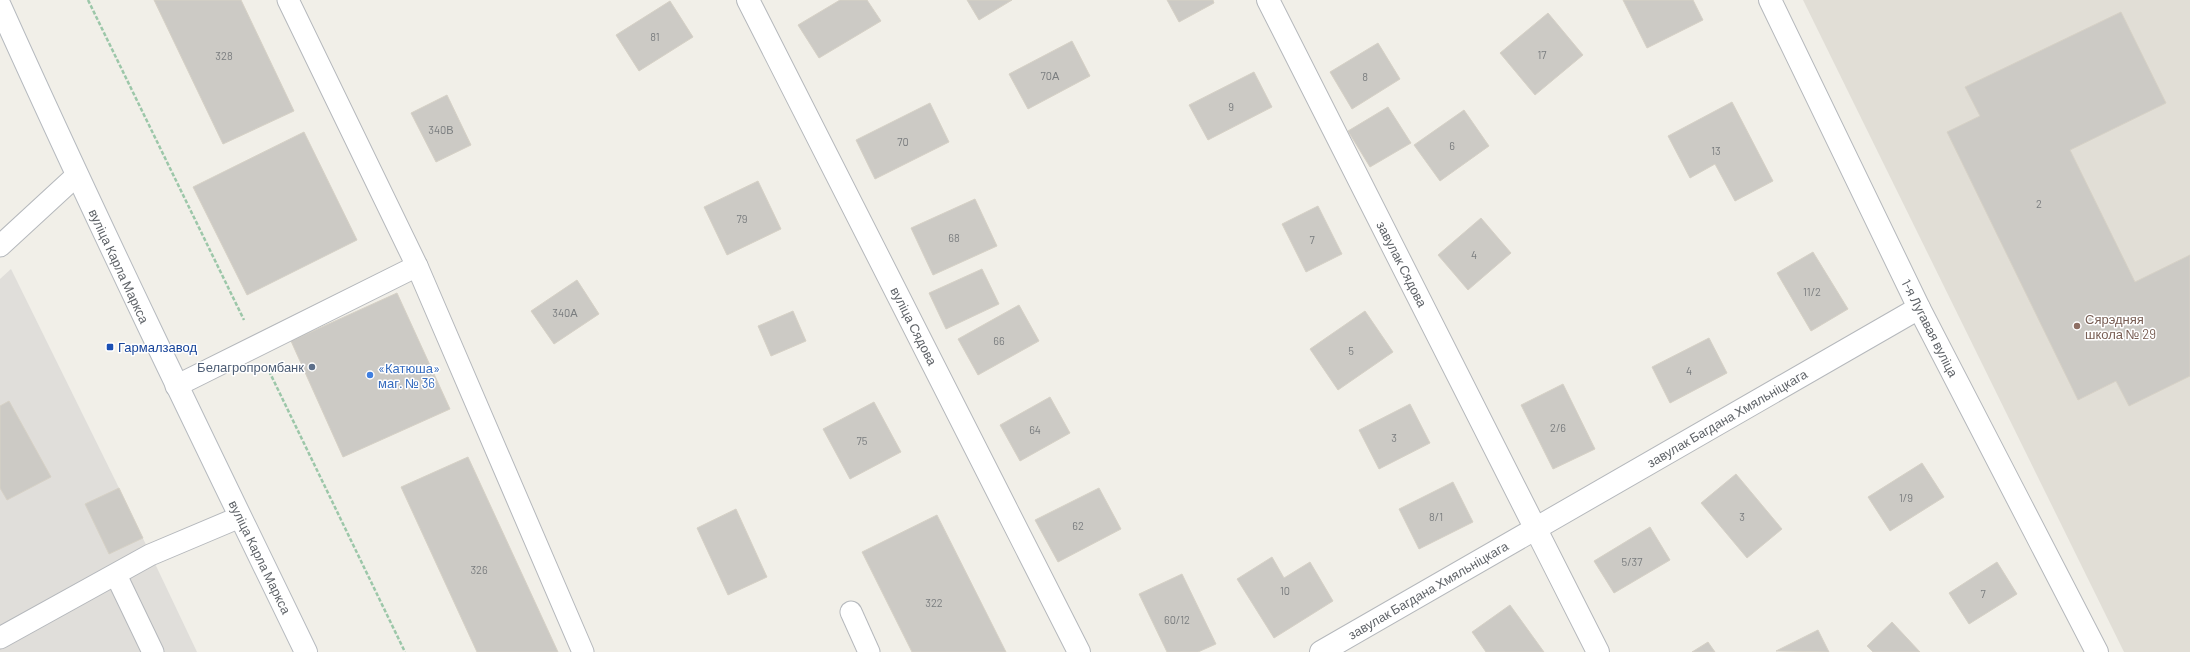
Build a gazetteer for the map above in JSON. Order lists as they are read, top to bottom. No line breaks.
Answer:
{"streets":{"street":["завулак Сядова","вуліца Карла Маркса","вуліца Сядова","1-я Лугавая вуліца","завулак Багдана Хмяльніцкага"]},"crossings":[["завулак Сядова","завулак Багдана Хмяльніцкага"],["1-я Лугавая вуліца","завулак Багдана Хмяльніцкага"]],"places":{"other":["Сярэдняя школа № 29","Белагропромбанк","«Катюша» маг. № 36"],"transit":["Гармалзавод"]},"house_numbers":["81","17","328","70А","8","9","340В","70","6","13","2","79","68","7","4","11/2","340А","66","5","4","2/6","64","3","75","1/9","8/1","3","62","5/37","326","10","7","322","60/12"]}
